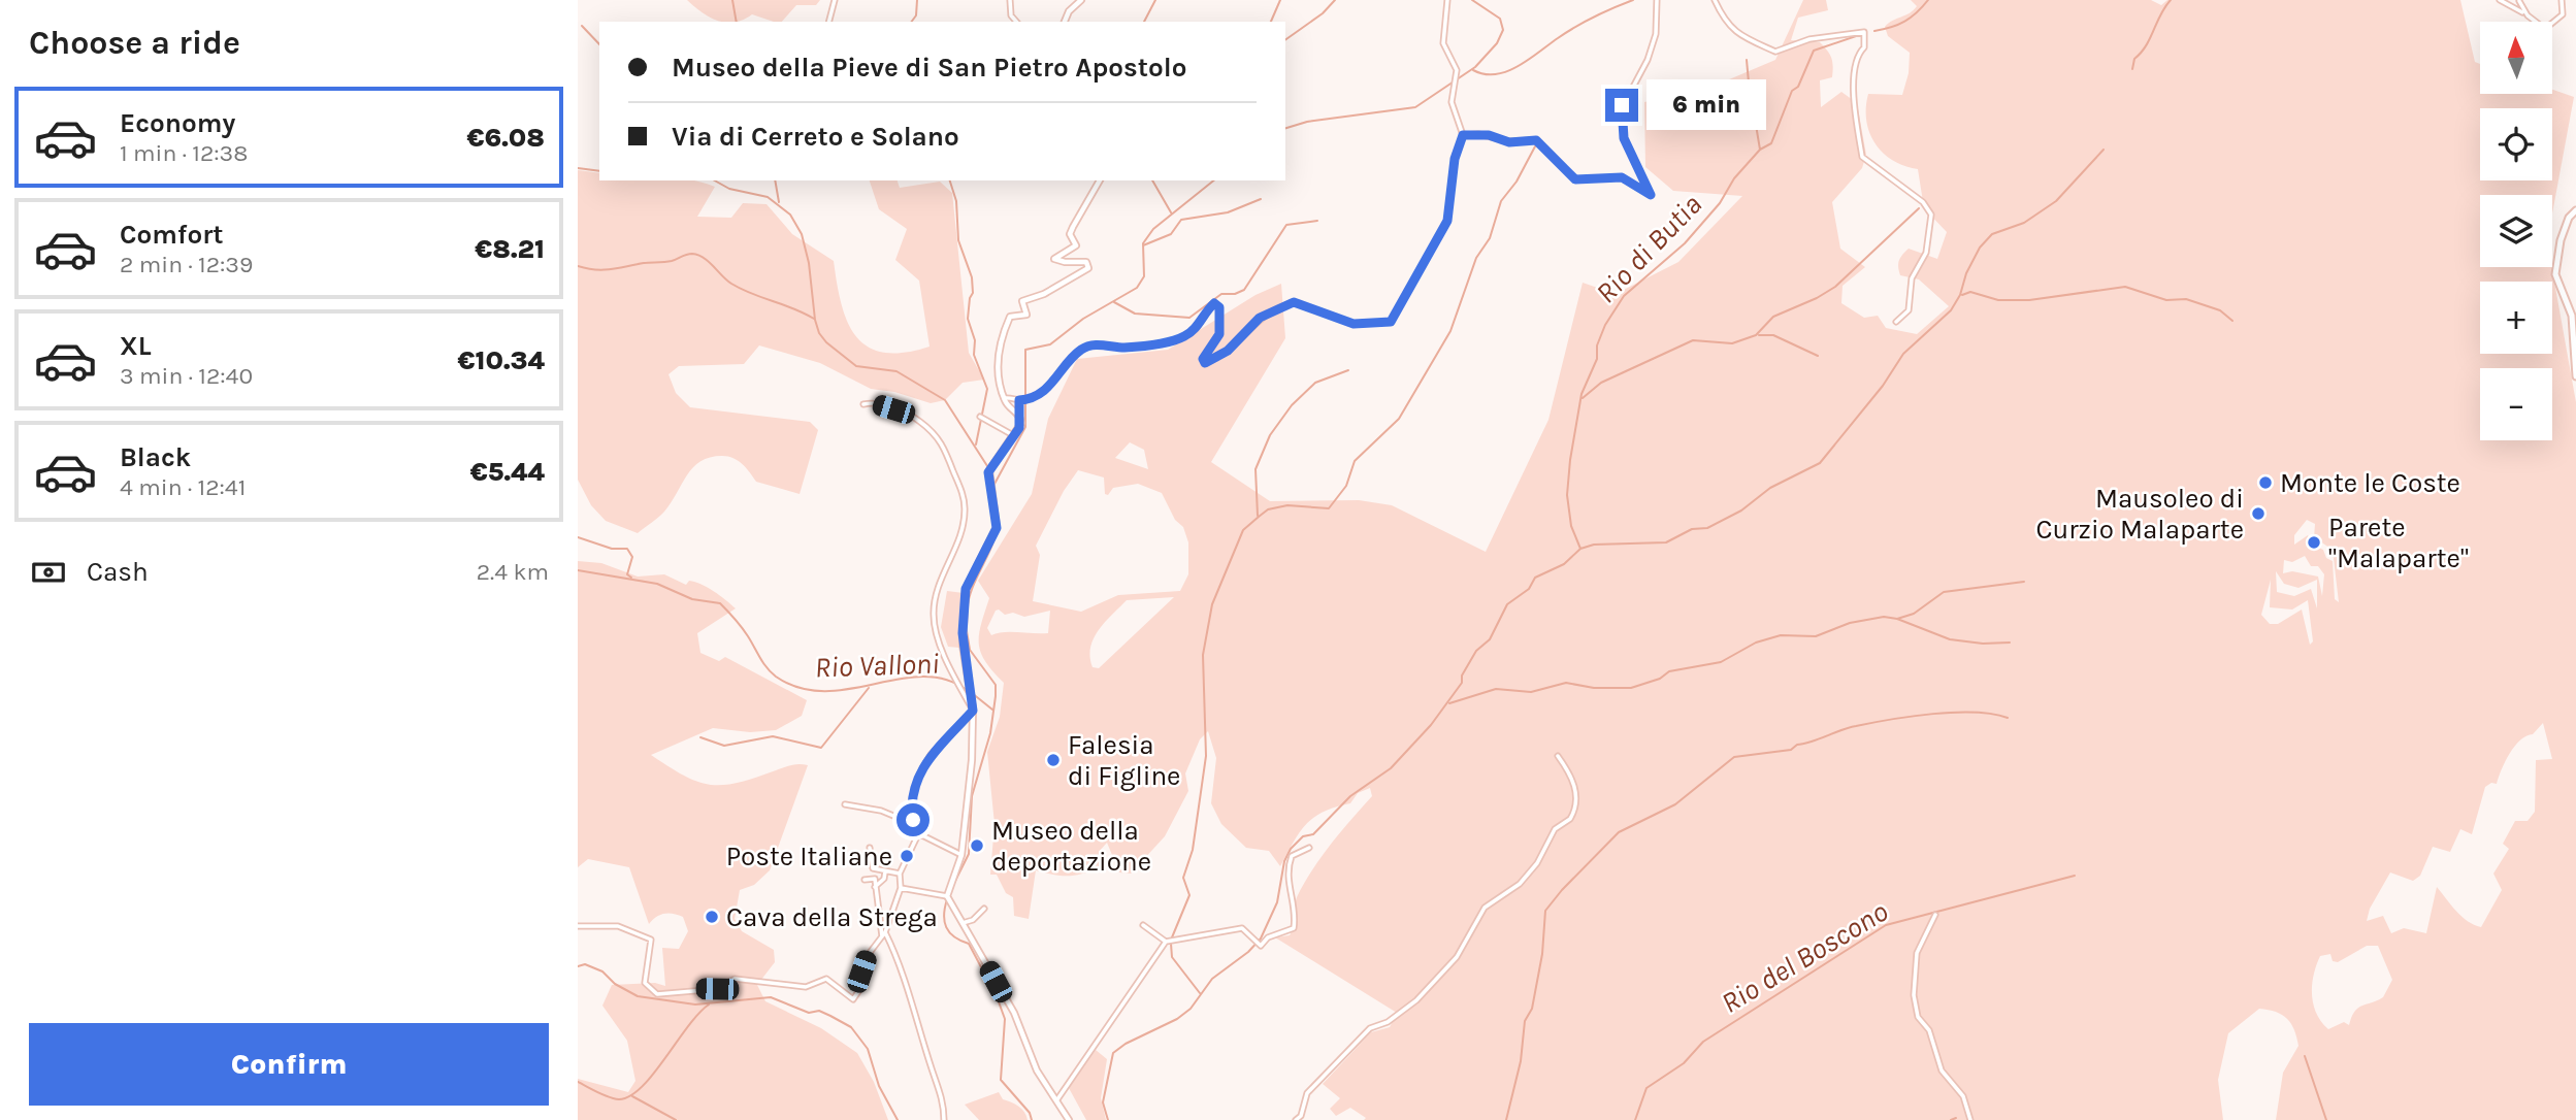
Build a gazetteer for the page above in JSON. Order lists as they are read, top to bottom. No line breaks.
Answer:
{"water":["Rio di Butia","Rio Valloni","Rio del Boscono"],"places":["Monte le Coste","Mausoleo di Curzio Malaparte","Parete \"Malaparte\"","Falesia di Figline","Museo della deportazione","Poste Italiane","Cava della Strega"],"north":"top","page":{"heading":"Choose a ride","map_buttons":["+","−"],"banner":["Museo della Pieve di San Pietro Apostolo","Via di Cerreto e Solano"],"bubble":"6 min","list":[{"name":"Economy","note":"1 min · 12:38","value":"€6.08"},{"name":"Comfort","note":"2 min · 12:39","value":"€8.21"},{"name":"XL","note":"3 min · 12:40","value":"€10.34"},{"name":"Black","note":"4 min · 12:41","value":"€5.44"}],"pay":["Cash","2.4 km"],"buttons":"Confirm"}}
